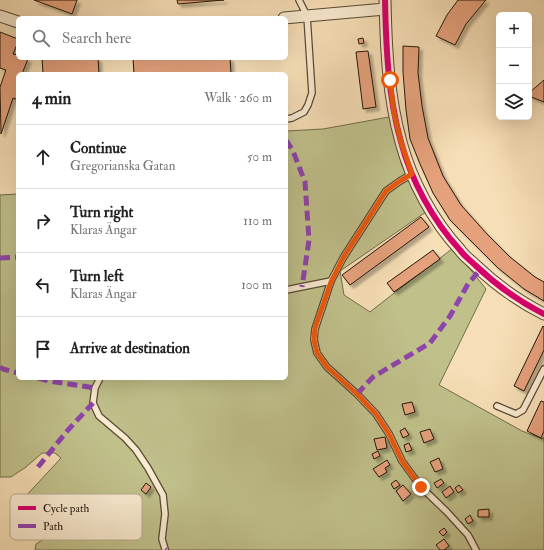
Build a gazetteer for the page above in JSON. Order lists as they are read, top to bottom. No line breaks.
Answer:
{"legend":["Cycle path","Path"],"page":{"map_buttons":["+","−"],"search":"Search here","heading":["4 min","Walk · 260 m"],"list":[["Continue","Gregorianska Gatan","50 m"],["Turn right","Klaras Ängar","110 m"],["Turn left","Klaras Ängar","100 m"],"Arrive at destination"]}}
